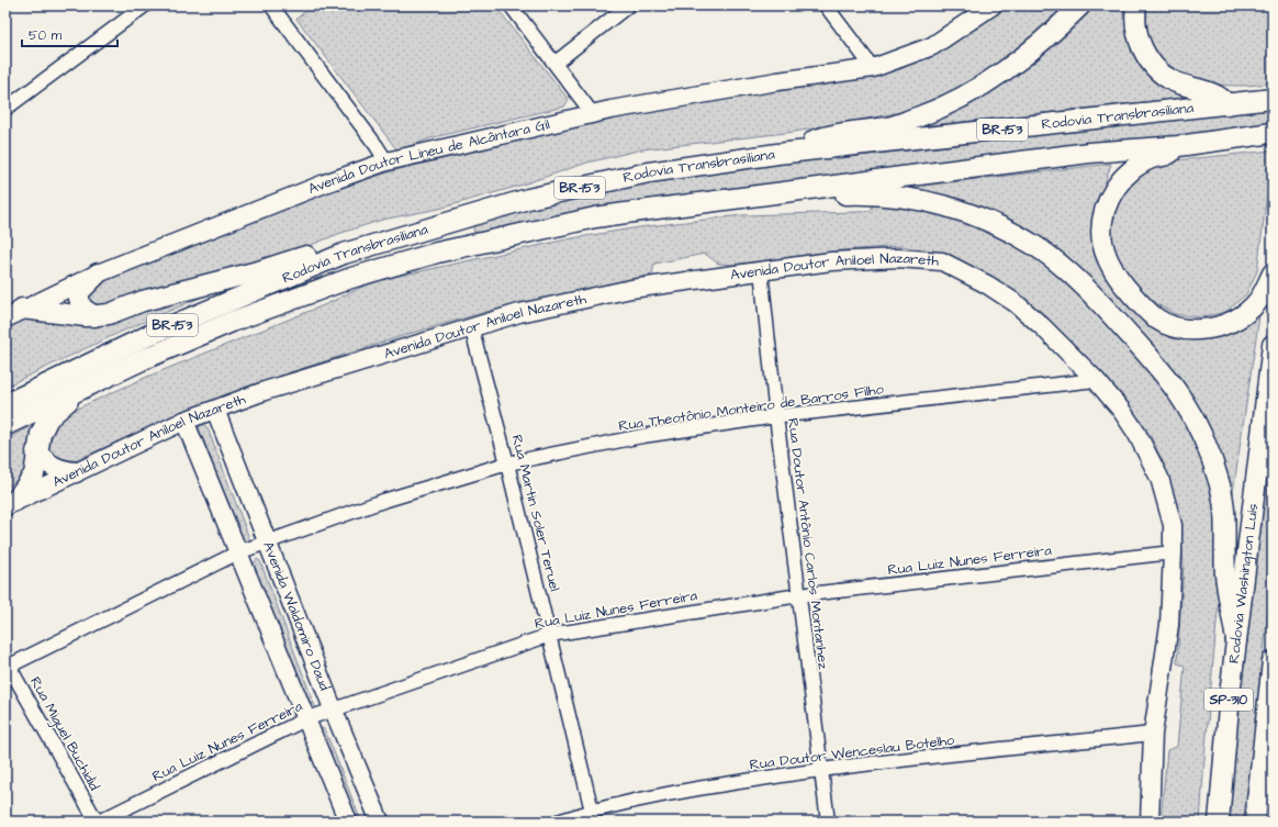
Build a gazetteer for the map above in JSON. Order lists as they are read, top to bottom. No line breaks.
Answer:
{"streets":{"highway":["Rodovia Transbrasiliana","BR-153","Rodovia Washington Luís","SP-310"],"main road":["Avenida Doutor Lineu de Alcântara Gil","Avenida Doutor Aniloel Nazareth","Avenida Waldomiro Daud"],"street":["Rua Theotônio Monteiro de Barros Filho","Rua Martin Soler Teruel","Rua Doutor Antônio Carlos Montanhez","Rua Luiz Nunes Ferreira","Rua Miguel Buchidid","Rua Doutor Wenceslau Botelho"]},"crossings":[["Avenida Doutor Aniloel Nazareth","Rua Theotônio Monteiro de Barros Filho"],["Avenida Doutor Aniloel Nazareth","Rua Martin Soler Teruel"],["Avenida Doutor Aniloel Nazareth","Rua Doutor Antônio Carlos Montanhez"],["Avenida Doutor Aniloel Nazareth","Rua Luiz Nunes Ferreira"],["Avenida Doutor Aniloel Nazareth","Avenida Waldomiro Daud"],["Avenida Doutor Aniloel Nazareth","Rua Doutor Wenceslau Botelho"],["Rua Theotônio Monteiro de Barros Filho","Rua Martin Soler Teruel"],["Rua Theotônio Monteiro de Barros Filho","Rua Doutor Antônio Carlos Montanhez"],["Rua Theotônio Monteiro de Barros Filho","Avenida Waldomiro Daud"],["Rua Theotônio Monteiro de Barros Filho","Rua Miguel Buchidid"],["Rua Martin Soler Teruel","Rua Luiz Nunes Ferreira"],["Rua Martin Soler Teruel","Rua Doutor Wenceslau Botelho"],["Rua Doutor Antônio Carlos Montanhez","Rua Luiz Nunes Ferreira"],["Rua Doutor Antônio Carlos Montanhez","Rua Doutor Wenceslau Botelho"],["Rua Luiz Nunes Ferreira","Avenida Waldomiro Daud"],["Rua Luiz Nunes Ferreira","Rua Miguel Buchidid"]],"scale_bar":"50 m"}
